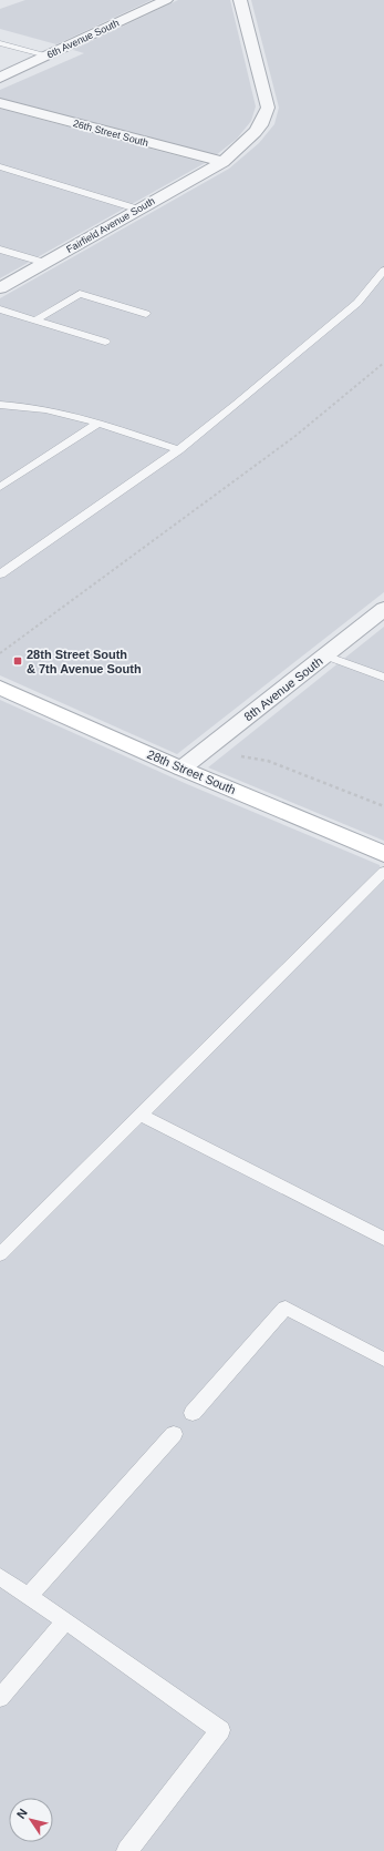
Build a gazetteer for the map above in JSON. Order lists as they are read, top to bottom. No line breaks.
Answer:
{"streets":{"street":["6th Avenue South","26th Street South","Fairfield Avenue South","8th Avenue South","28th Street South"]},"crossings":[["26th Street South","Fairfield Avenue South"],["8th Avenue South","28th Street South"]],"places":{"transit":["28th Street South & 7th Avenue South"]},"north":"top left"}
